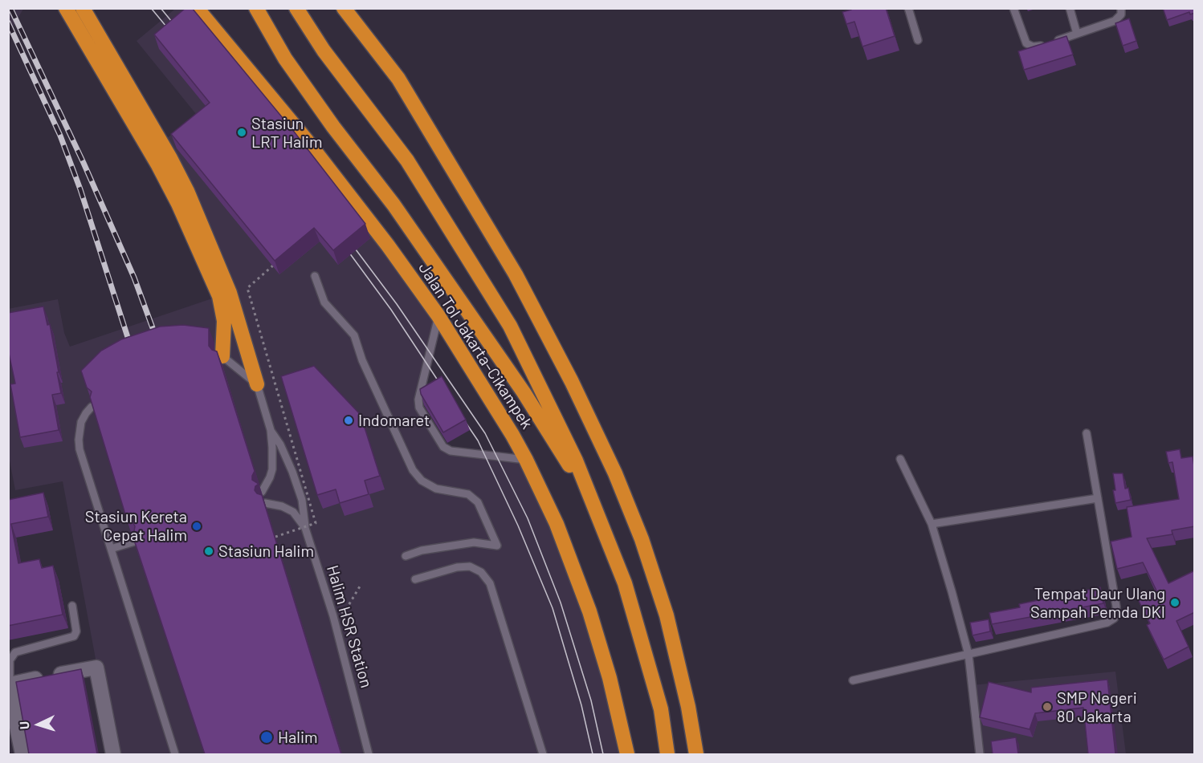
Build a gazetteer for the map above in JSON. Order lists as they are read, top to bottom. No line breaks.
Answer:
{"streets":{"highway":["Jalan Tol Jakarta–Cikampek"],"lane":["Halim HSR Station"]},"places":["Stasiun LRT Halim","Indomaret","Stasiun Kereta Cepat Halim","Stasiun Halim","Tempat Daur Ulang Sampah Pemda DKI","SMP Negeri 80 Jakarta","Halim"],"north":"left"}
